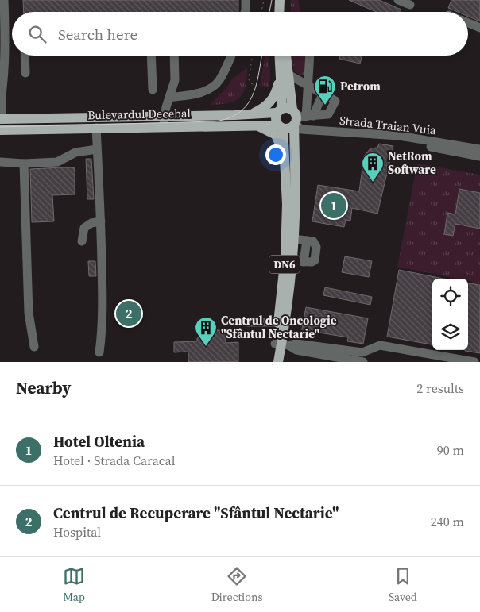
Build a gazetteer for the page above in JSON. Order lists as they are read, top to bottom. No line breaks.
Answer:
{"streets":{"main road":["Bulevardul Decebal","DN6"],"street":["Strada Traian Vuia"]},"crossings":[["Bulevardul Decebal","Strada Traian Vuia"],["Bulevardul Decebal","DN6"],["Strada Traian Vuia","DN6"]],"places":{"fuel station":["Petrom"],"building":["NetRom Software","Centrul de Oncologie \"Sfântul Nectarie\""]},"page":{"search":"Search here","pins":["1","2"],"heading":["Nearby","2 results"],"list":[{"mark":"1","name":"Hotel Oltenia","note":"Hotel · Strada Caracal","value":"90 m"},{"mark":"2","name":"Centrul de Recuperare \"Sfântul Nectarie\"","note":"Hospital","value":"240 m"}],"nav":["Map","Directions","Saved"]}}
